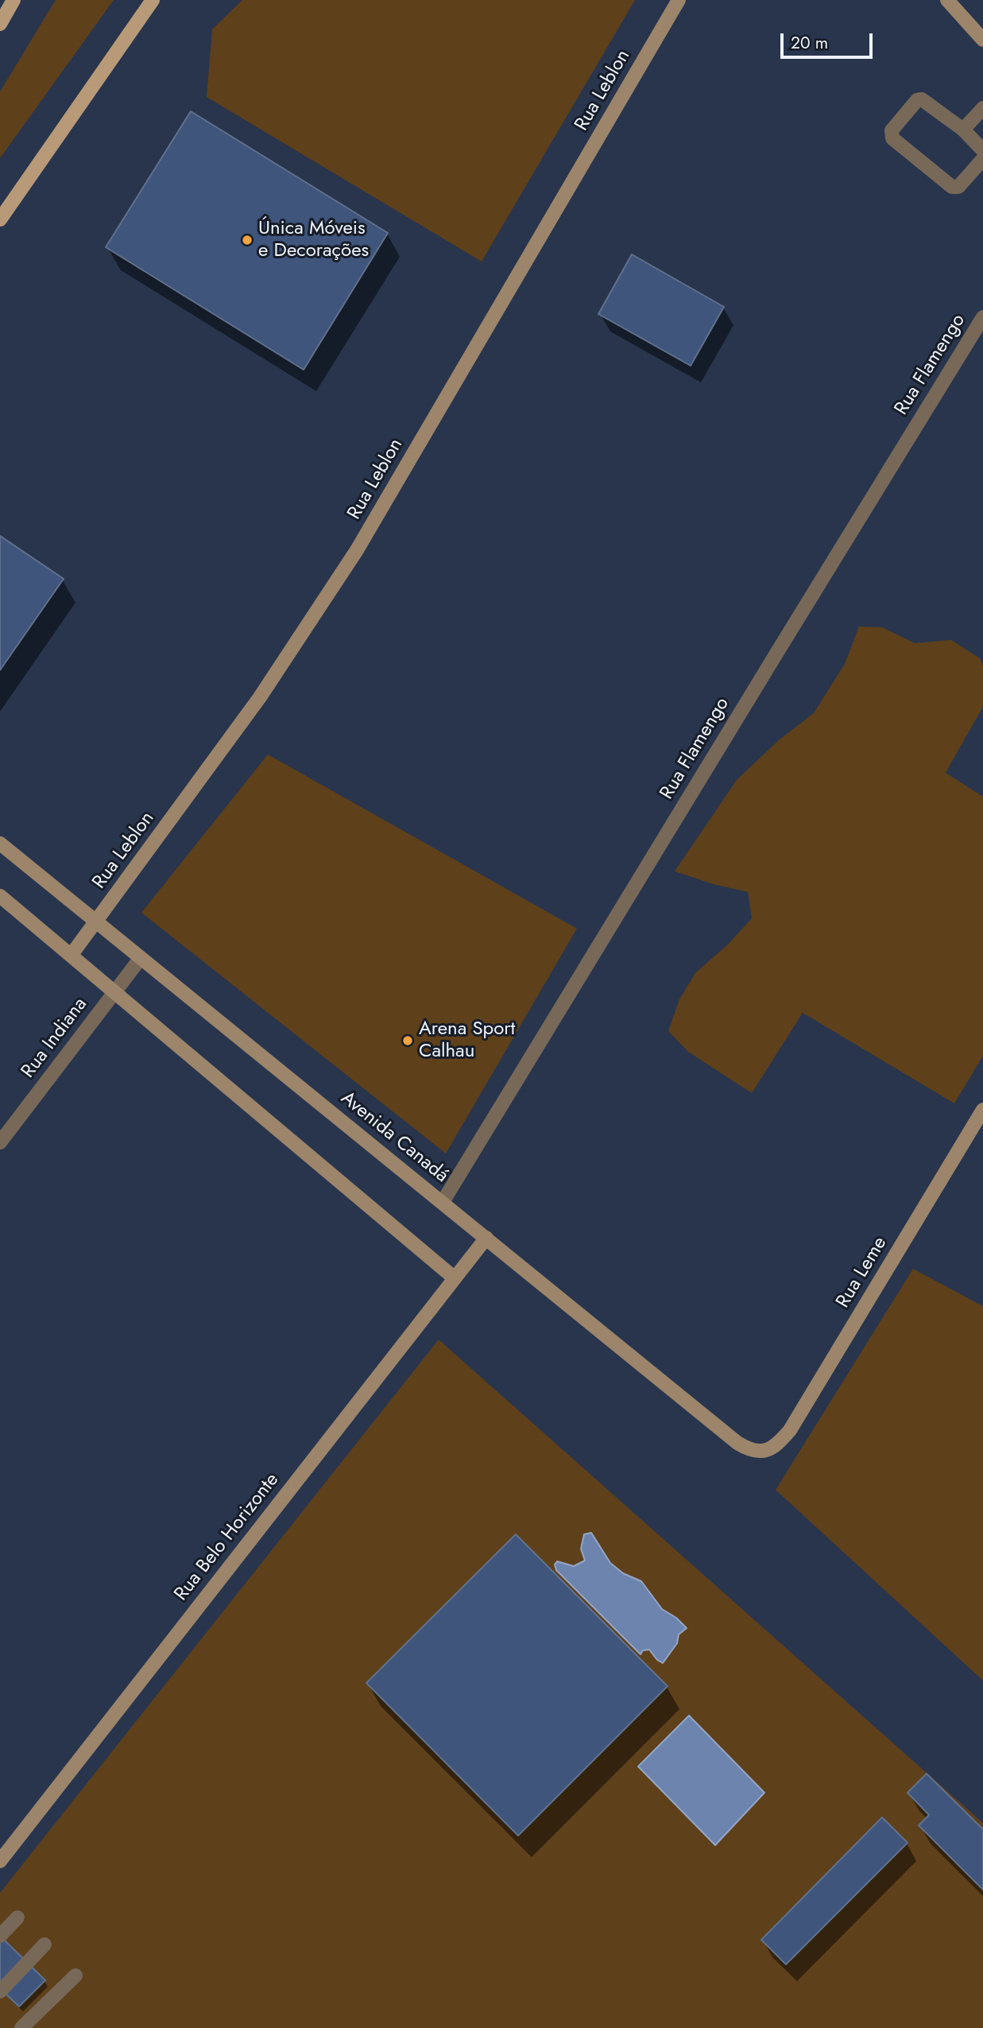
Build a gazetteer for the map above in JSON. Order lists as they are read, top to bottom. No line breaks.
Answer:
{"streets":{"street":["Rua Leblon","Rua Flamengo","Rua Indiana","Avenida Canadá","Rua Leme","Rua Belo Horizonte"]},"crossings":[["Rua Leblon","Avenida Canadá"],["Rua Flamengo","Avenida Canadá"],["Rua Indiana","Avenida Canadá"],["Avenida Canadá","Rua Leme"],["Avenida Canadá","Rua Belo Horizonte"]],"places":["Única Móveis e Decorações","Arena Sport Calhau"],"scale_bar":"20 m"}
